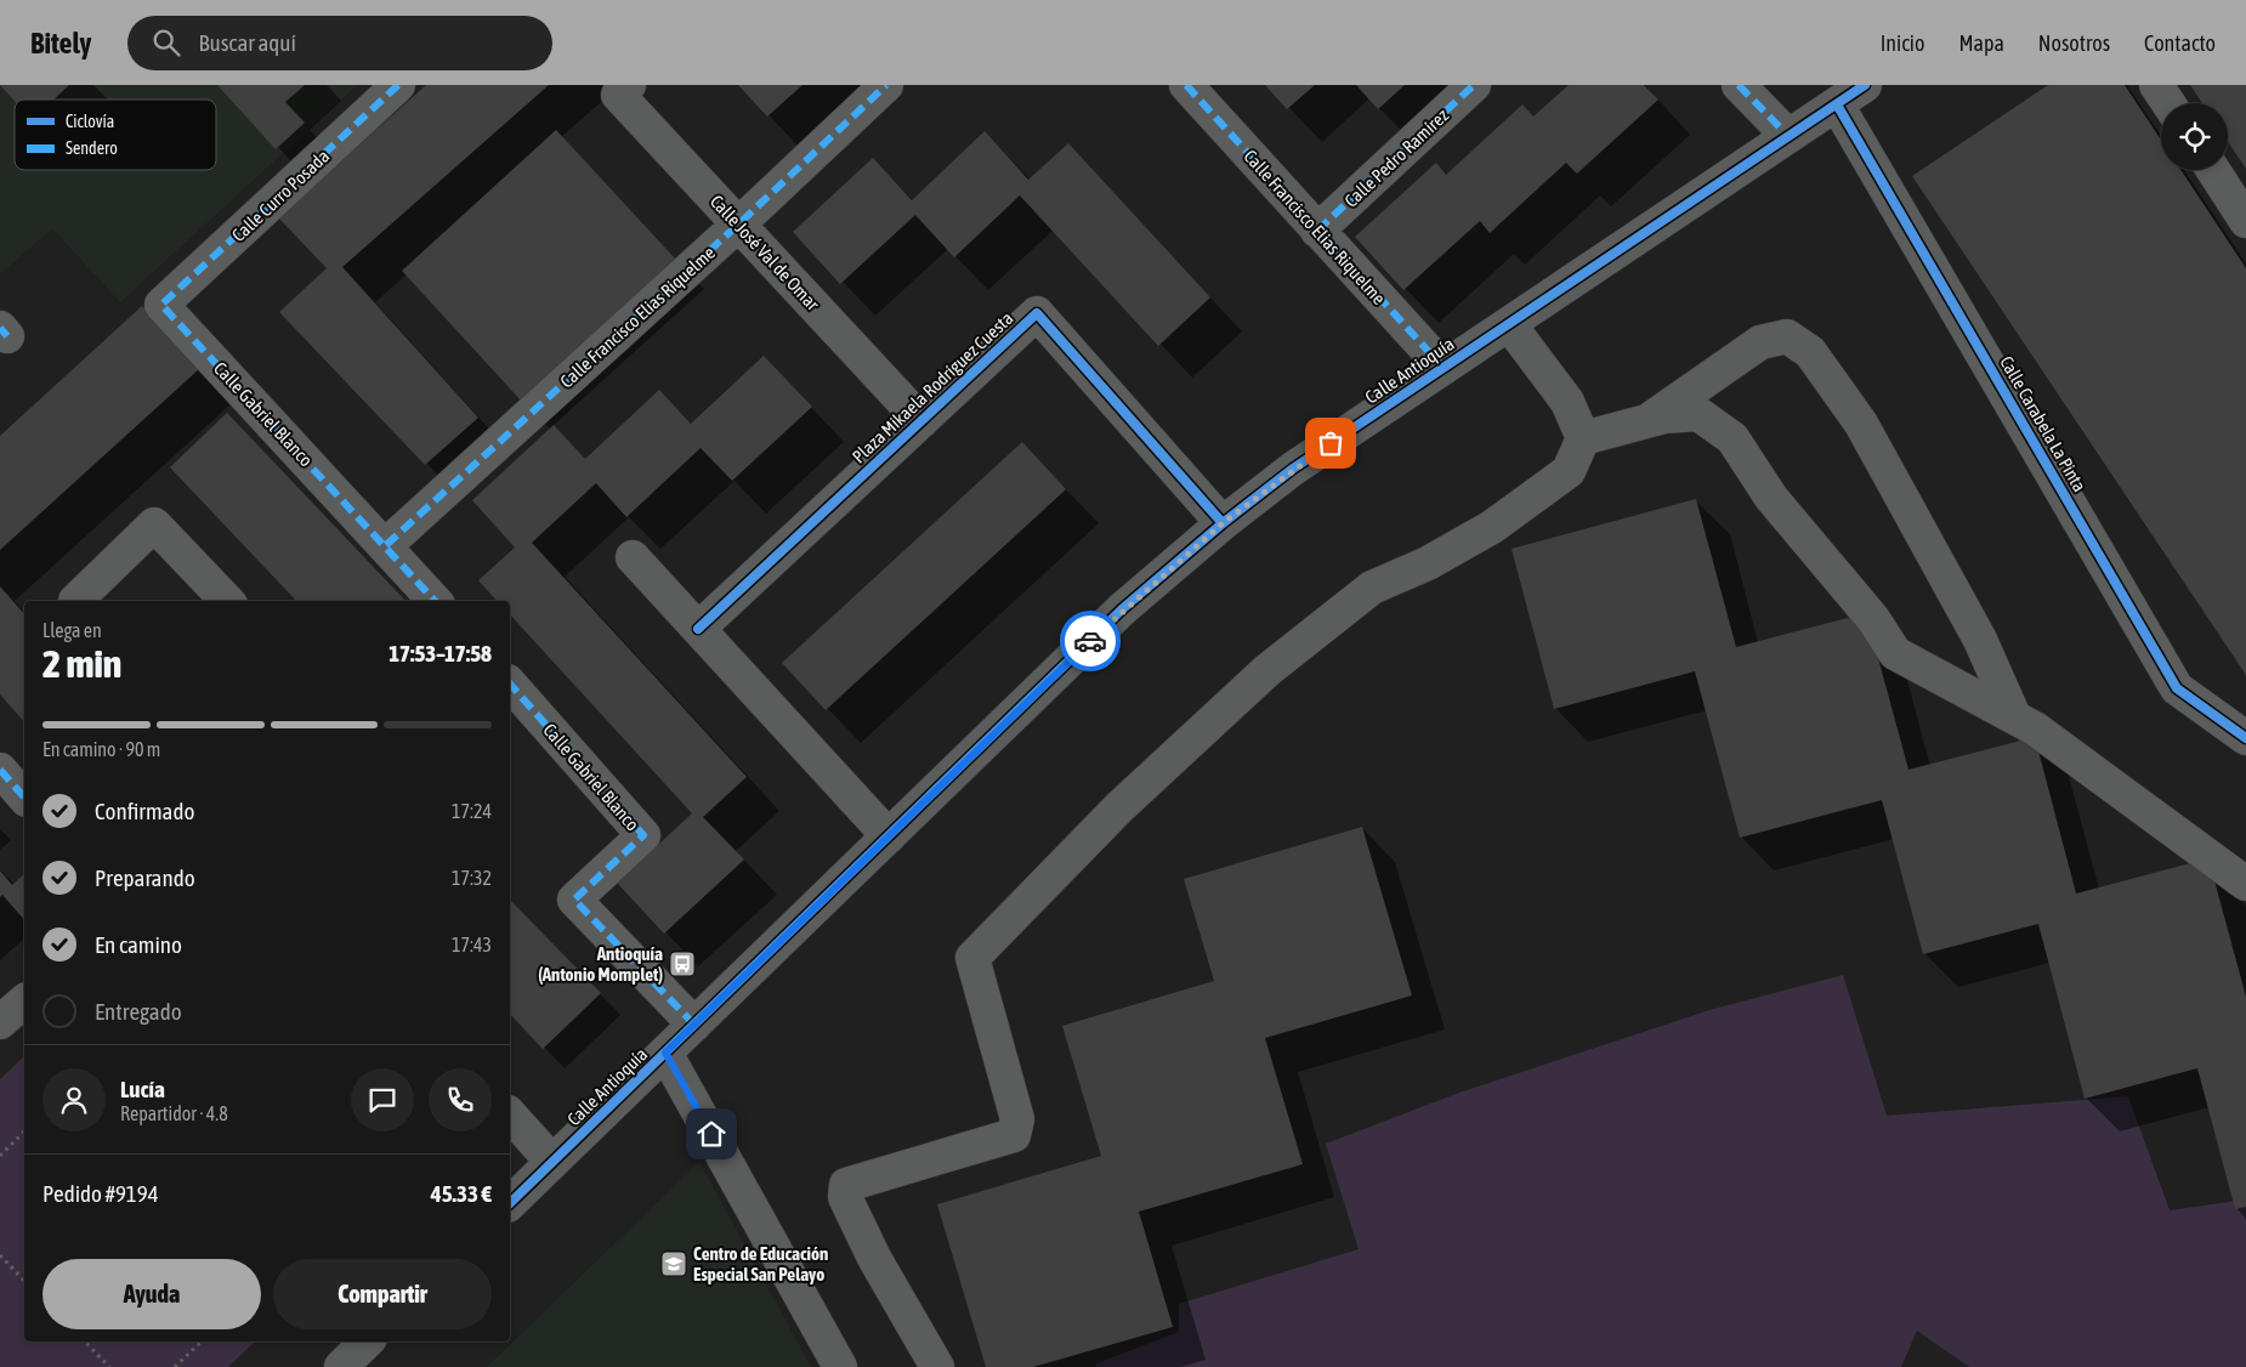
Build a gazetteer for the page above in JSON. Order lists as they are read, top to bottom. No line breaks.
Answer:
{"streets":{"street":["Calle Pedro Ramírez","Calle Curro Posada","Calle Francisco Elias Riquelme","Calle José Val de Omar","Calle Antioquía","Plaza Mikaela Rodríguez Cuesta","Calle Gabriel Blanco","Calle Carabela La Pinta"]},"crossings":[["Calle Pedro Ramírez","Calle Francisco Elias Riquelme"],["Calle Curro Posada","Calle Gabriel Blanco"],["Calle Francisco Elias Riquelme","Calle José Val de Omar"],["Calle Francisco Elias Riquelme","Calle Antioquía"],["Calle Francisco Elias Riquelme","Calle Gabriel Blanco"],["Calle José Val de Omar","Plaza Mikaela Rodríguez Cuesta"],["Calle Antioquía","Plaza Mikaela Rodríguez Cuesta"],["Calle Antioquía","Calle Gabriel Blanco"],["Calle Antioquía","Calle Carabela La Pinta"]],"places":{"bus stop":["Antioquía (Antonio Momplet)"],"school or university":["Centro de Educación Especial San Pelayo"]},"legend":["Ciclovía","Sendero"],"page":{"header":"Bitely","search":"Buscar aquí","nav":["Inicio","Mapa","Nosotros","Contacto"],"heading":["2 min","Llega en","17:53–17:58"],"panel":["Lucía","Repartidor · 4.8","Pedido #9194","45.33 €"],"bar":"En camino · 90 m","list":[["Confirmado","17:24"],["Preparando","17:32"],["En camino","17:43"],"Entregado"],"buttons":["Ayuda","Compartir"]}}
